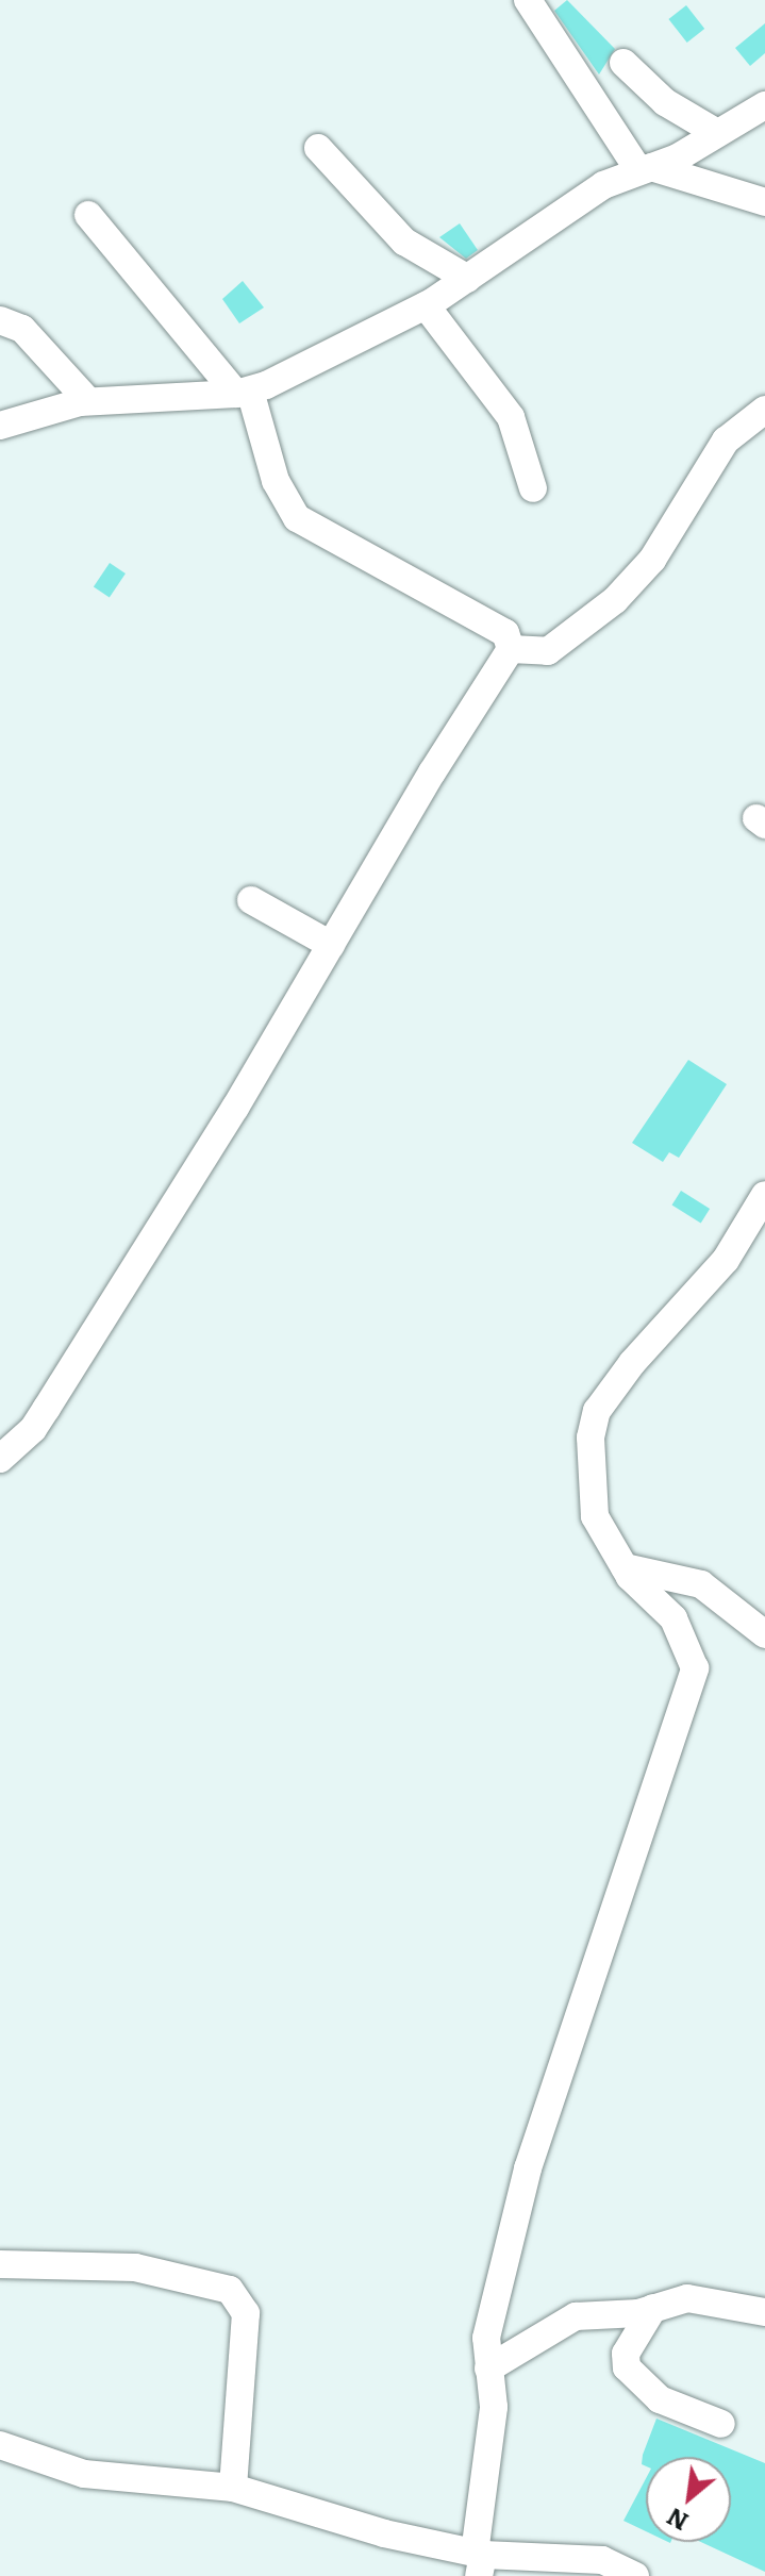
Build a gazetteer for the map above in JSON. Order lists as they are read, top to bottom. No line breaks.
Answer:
{"north":"bottom left"}
